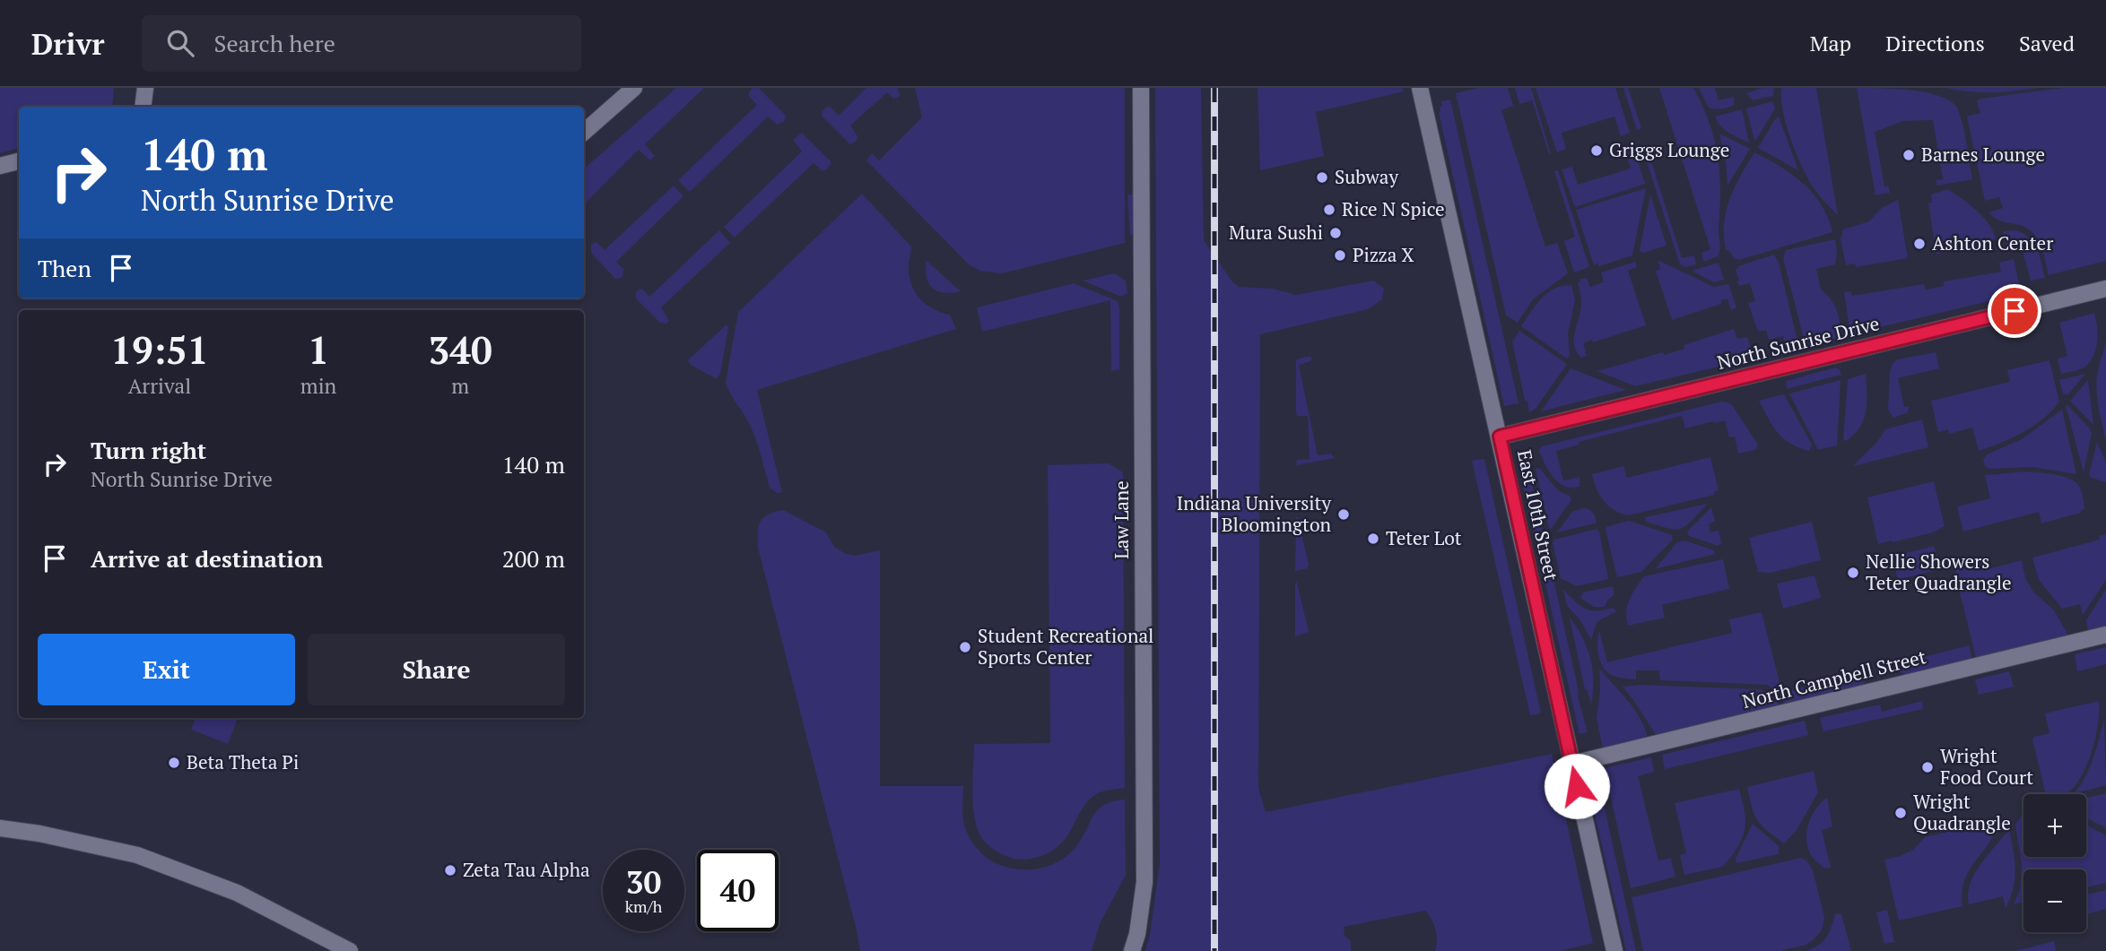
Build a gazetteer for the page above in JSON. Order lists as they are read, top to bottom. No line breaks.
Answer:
{"streets":{"street":["North Sunrise Drive","East 10th Street","Law Lane","North Campbell Street"]},"crossings":[["North Sunrise Drive","East 10th Street"],["East 10th Street","North Campbell Street"]],"places":["Griggs Lounge","Barnes Lounge","Subway","Rice N Spice","Mura Sushi","Ashton Center","Pizza X","Indiana University Bloomington","Teter Lot","Nellie Showers Teter Quadrangle","Student Recreational Sports Center","Beta Theta Pi","Wright Food Court","Wright Quadrangle","Zeta Tau Alpha"],"page":{"header":"Drivr","search":"Search here","nav":["Map","Directions","Saved"],"turn":["140 m","North Sunrise Drive"],"then":"Then","eta":["19:51","Arrival","1","min","340","m"],"list":[{"name":"Turn right","note":"North Sunrise Drive","value":"140 m"},{"name":"Arrive at destination","value":"200 m"}],"buttons":["Exit","Share"],"map_buttons":["+","−"],"speed":"30 km/h","limit":"40"}}
